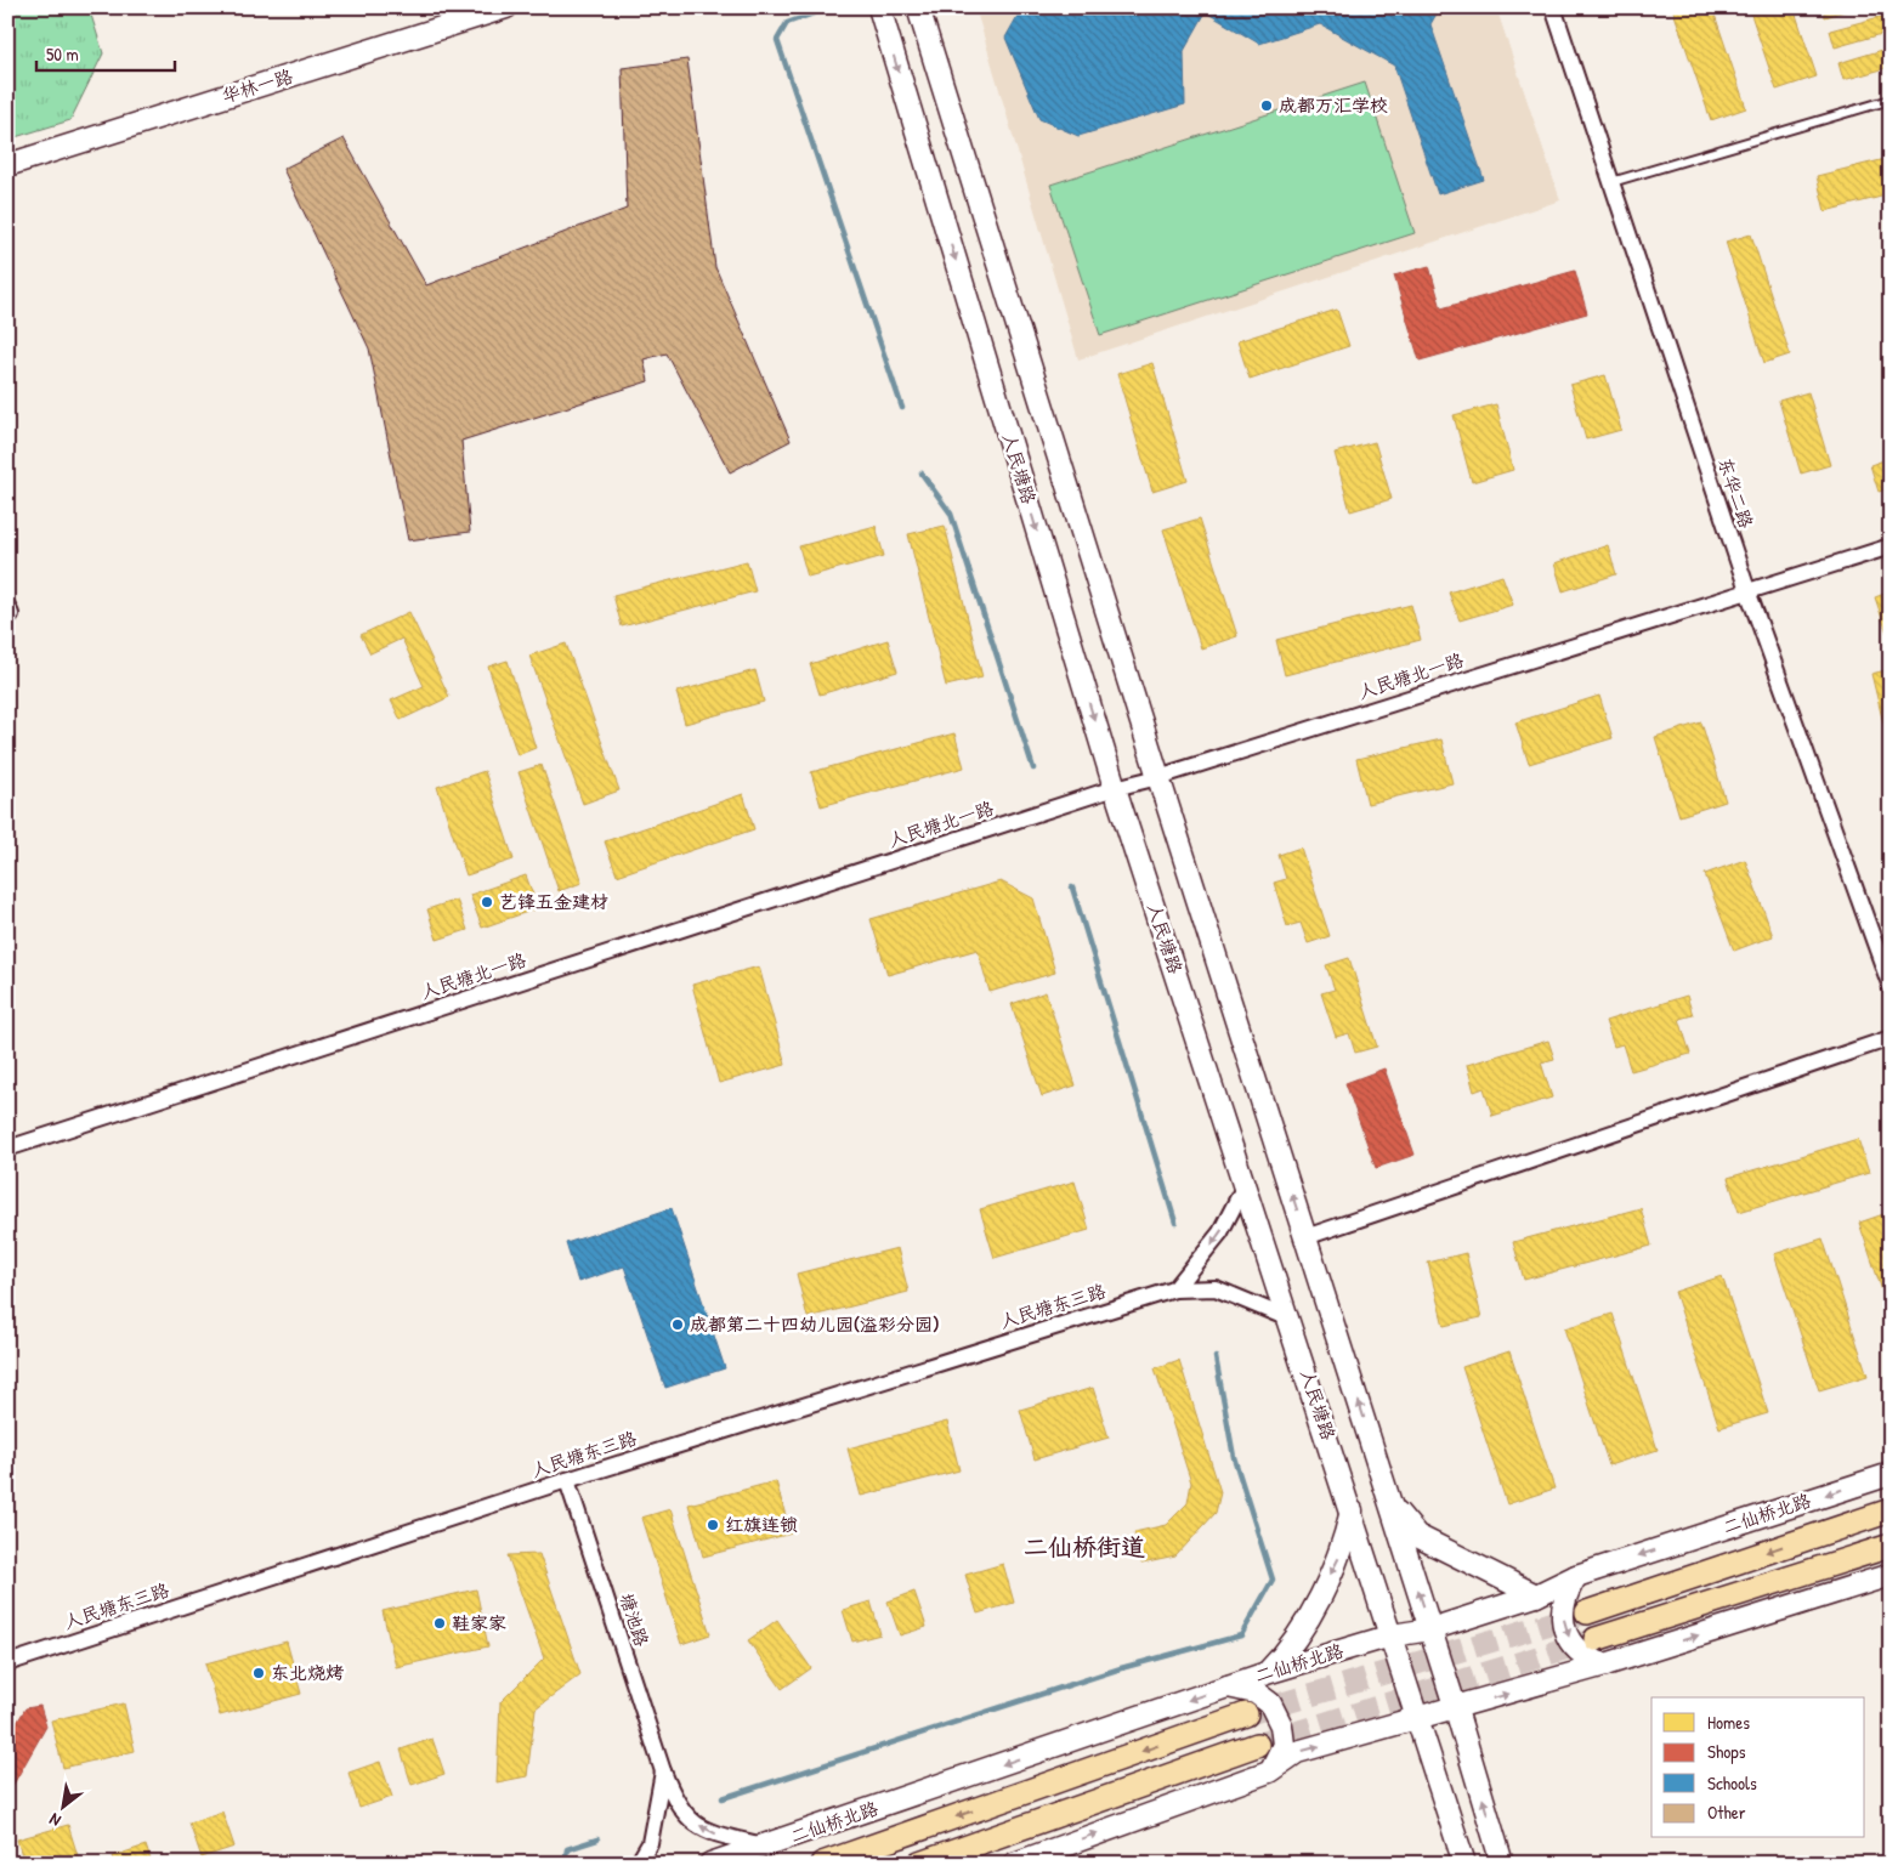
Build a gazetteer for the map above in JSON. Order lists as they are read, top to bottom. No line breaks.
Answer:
{"streets":{"main road":["华林一路","人民塘路","二仙桥北路"],"street":["东华二路","人民塘北一路","人民塘东三路","塘池路"]},"crossings":[["人民塘路","人民塘北一路"],["人民塘路","人民塘东三路"],["人民塘路","二仙桥北路"],["东华二路","人民塘北一路"],["人民塘东三路","塘池路"],["二仙桥北路","塘池路"]],"districts":["二仙桥街道"],"places":["成都万汇学校","艺锋五金建材","成都第二十四幼儿园(溢彩分园)","红旗连锁","鞋家家","东北烧烤"],"legend":["Homes","Shops","Schools","Other"],"scale_bar":"50 m","north":"bottom left"}
